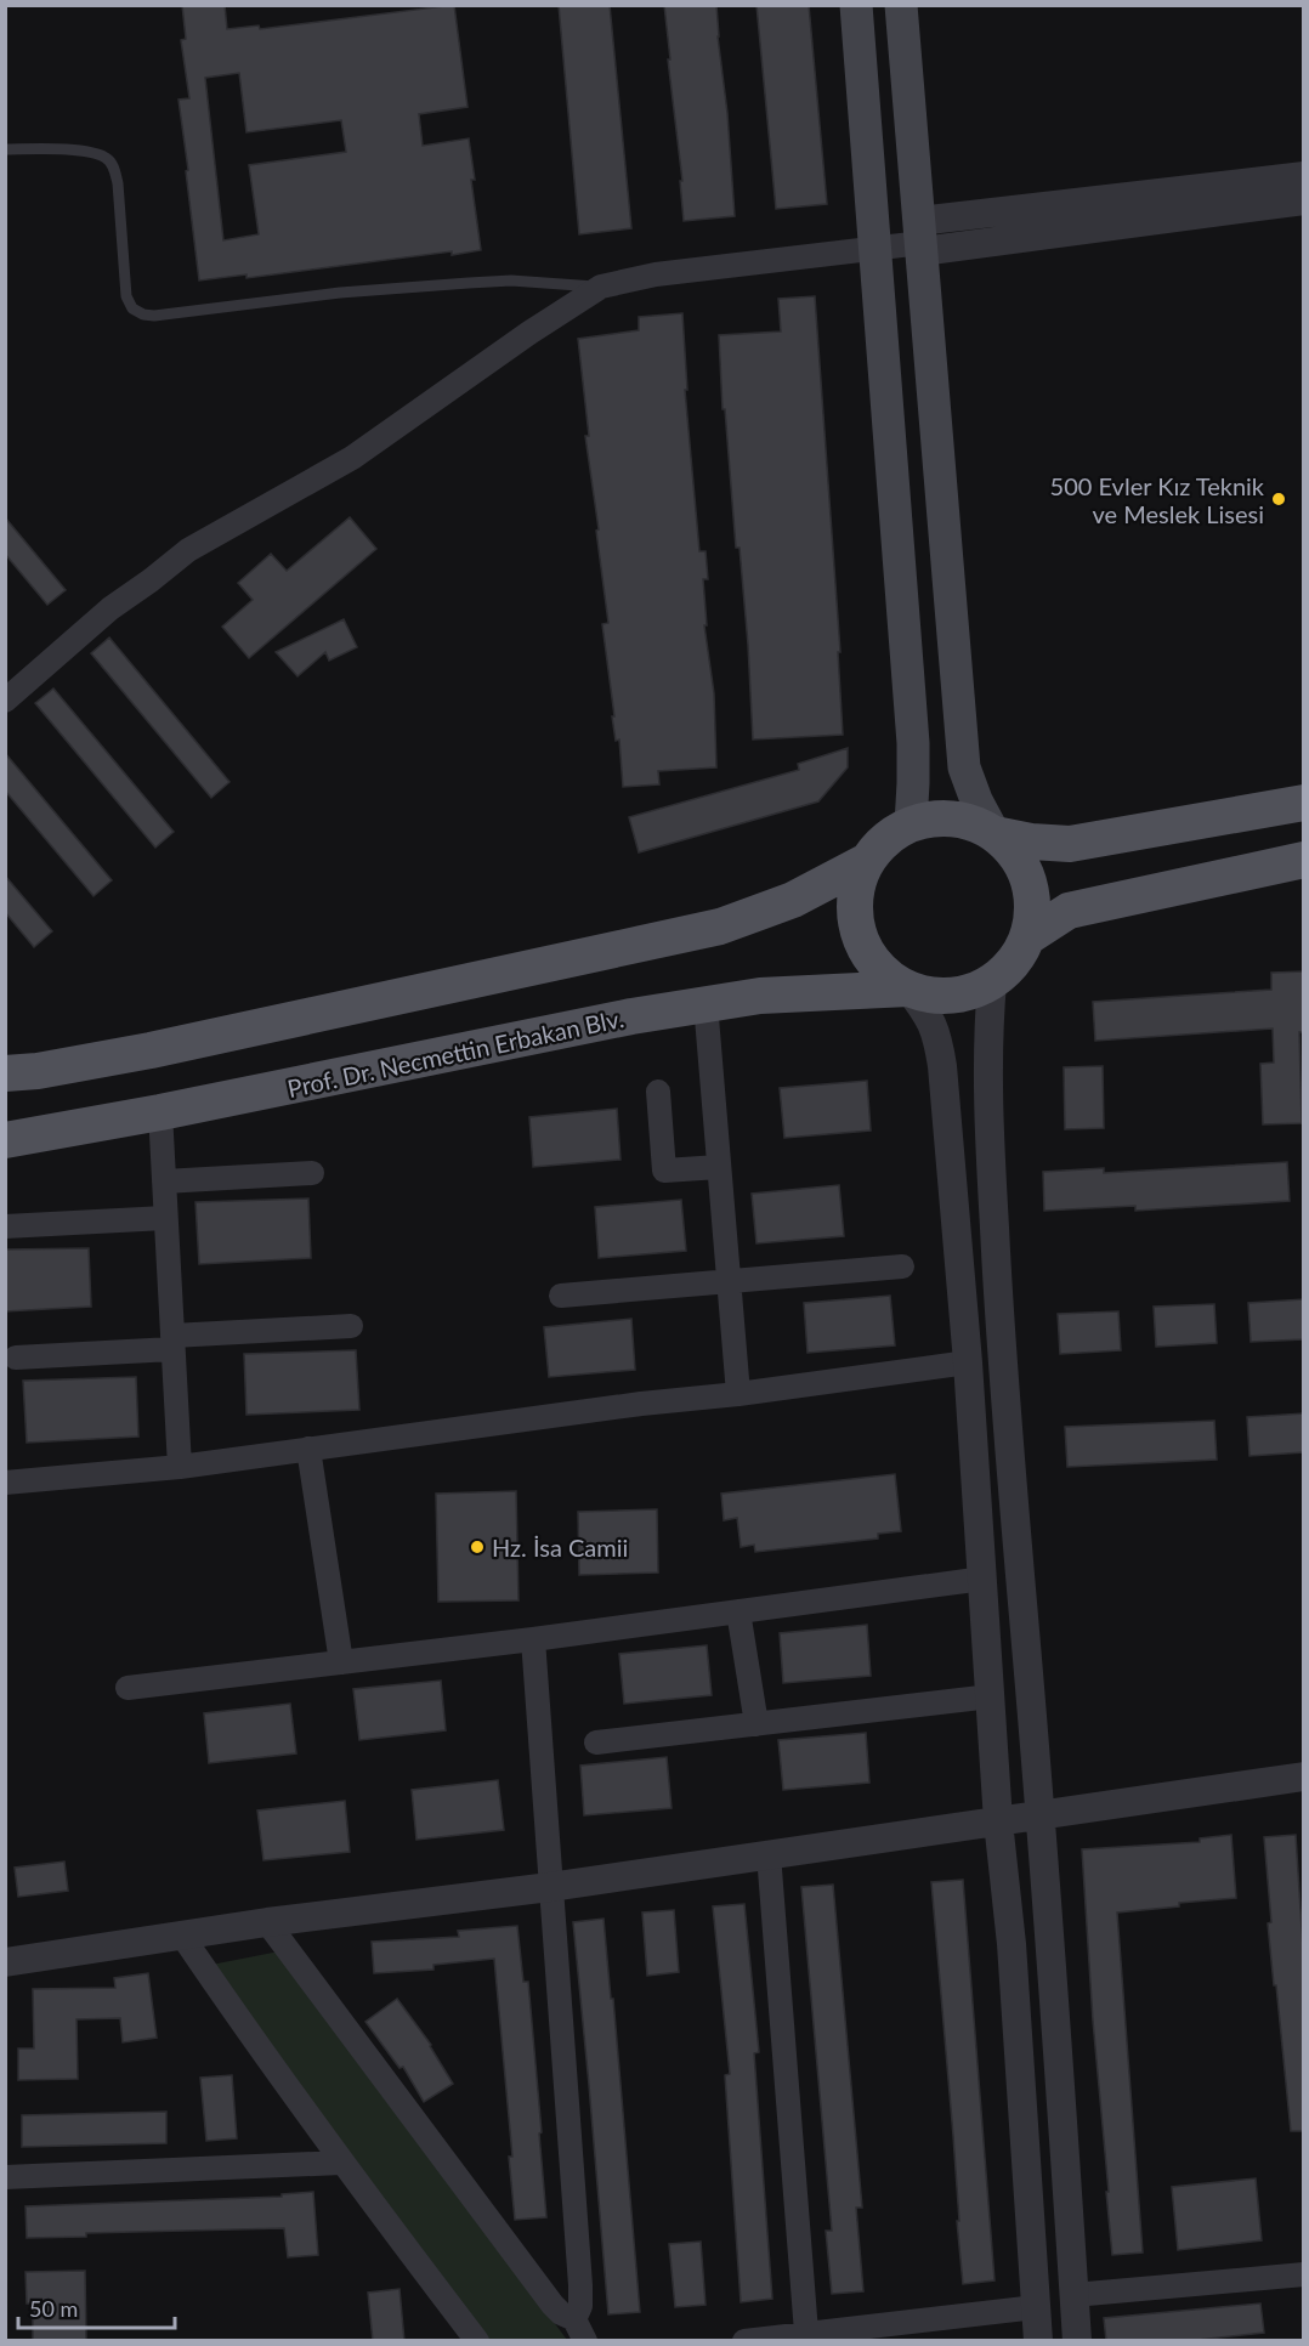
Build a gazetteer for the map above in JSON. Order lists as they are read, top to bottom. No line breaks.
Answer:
{"streets":{"main road":["Prof. Dr. Necmettin Erbakan Blv."]},"places":["500 Evler Kız Teknik ve Meslek Lisesi","Hz. İsa Camii"],"scale_bar":"50 m"}
